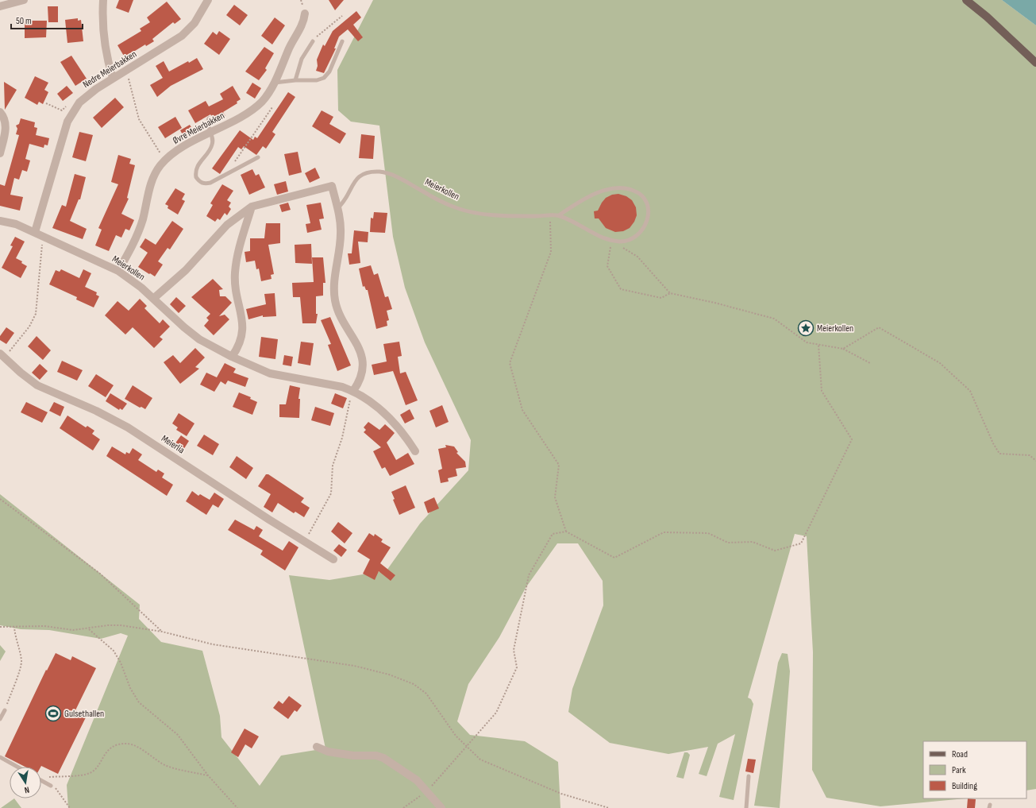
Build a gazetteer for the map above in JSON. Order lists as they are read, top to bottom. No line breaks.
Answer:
{"streets":{"street":["Nedre Meierbakken","Øvre Meierbakken","Meierkollen","Meierlia"]},"crossings":[["Nedre Meierbakken","Meierkollen"],["Øvre Meierbakken","Meierkollen"]],"places":{"place":["Meierkollen"],"sports":["Gulsethallen"]},"legend":["Road","Park","Building"],"scale_bar":"50 m","north":"bottom"}
